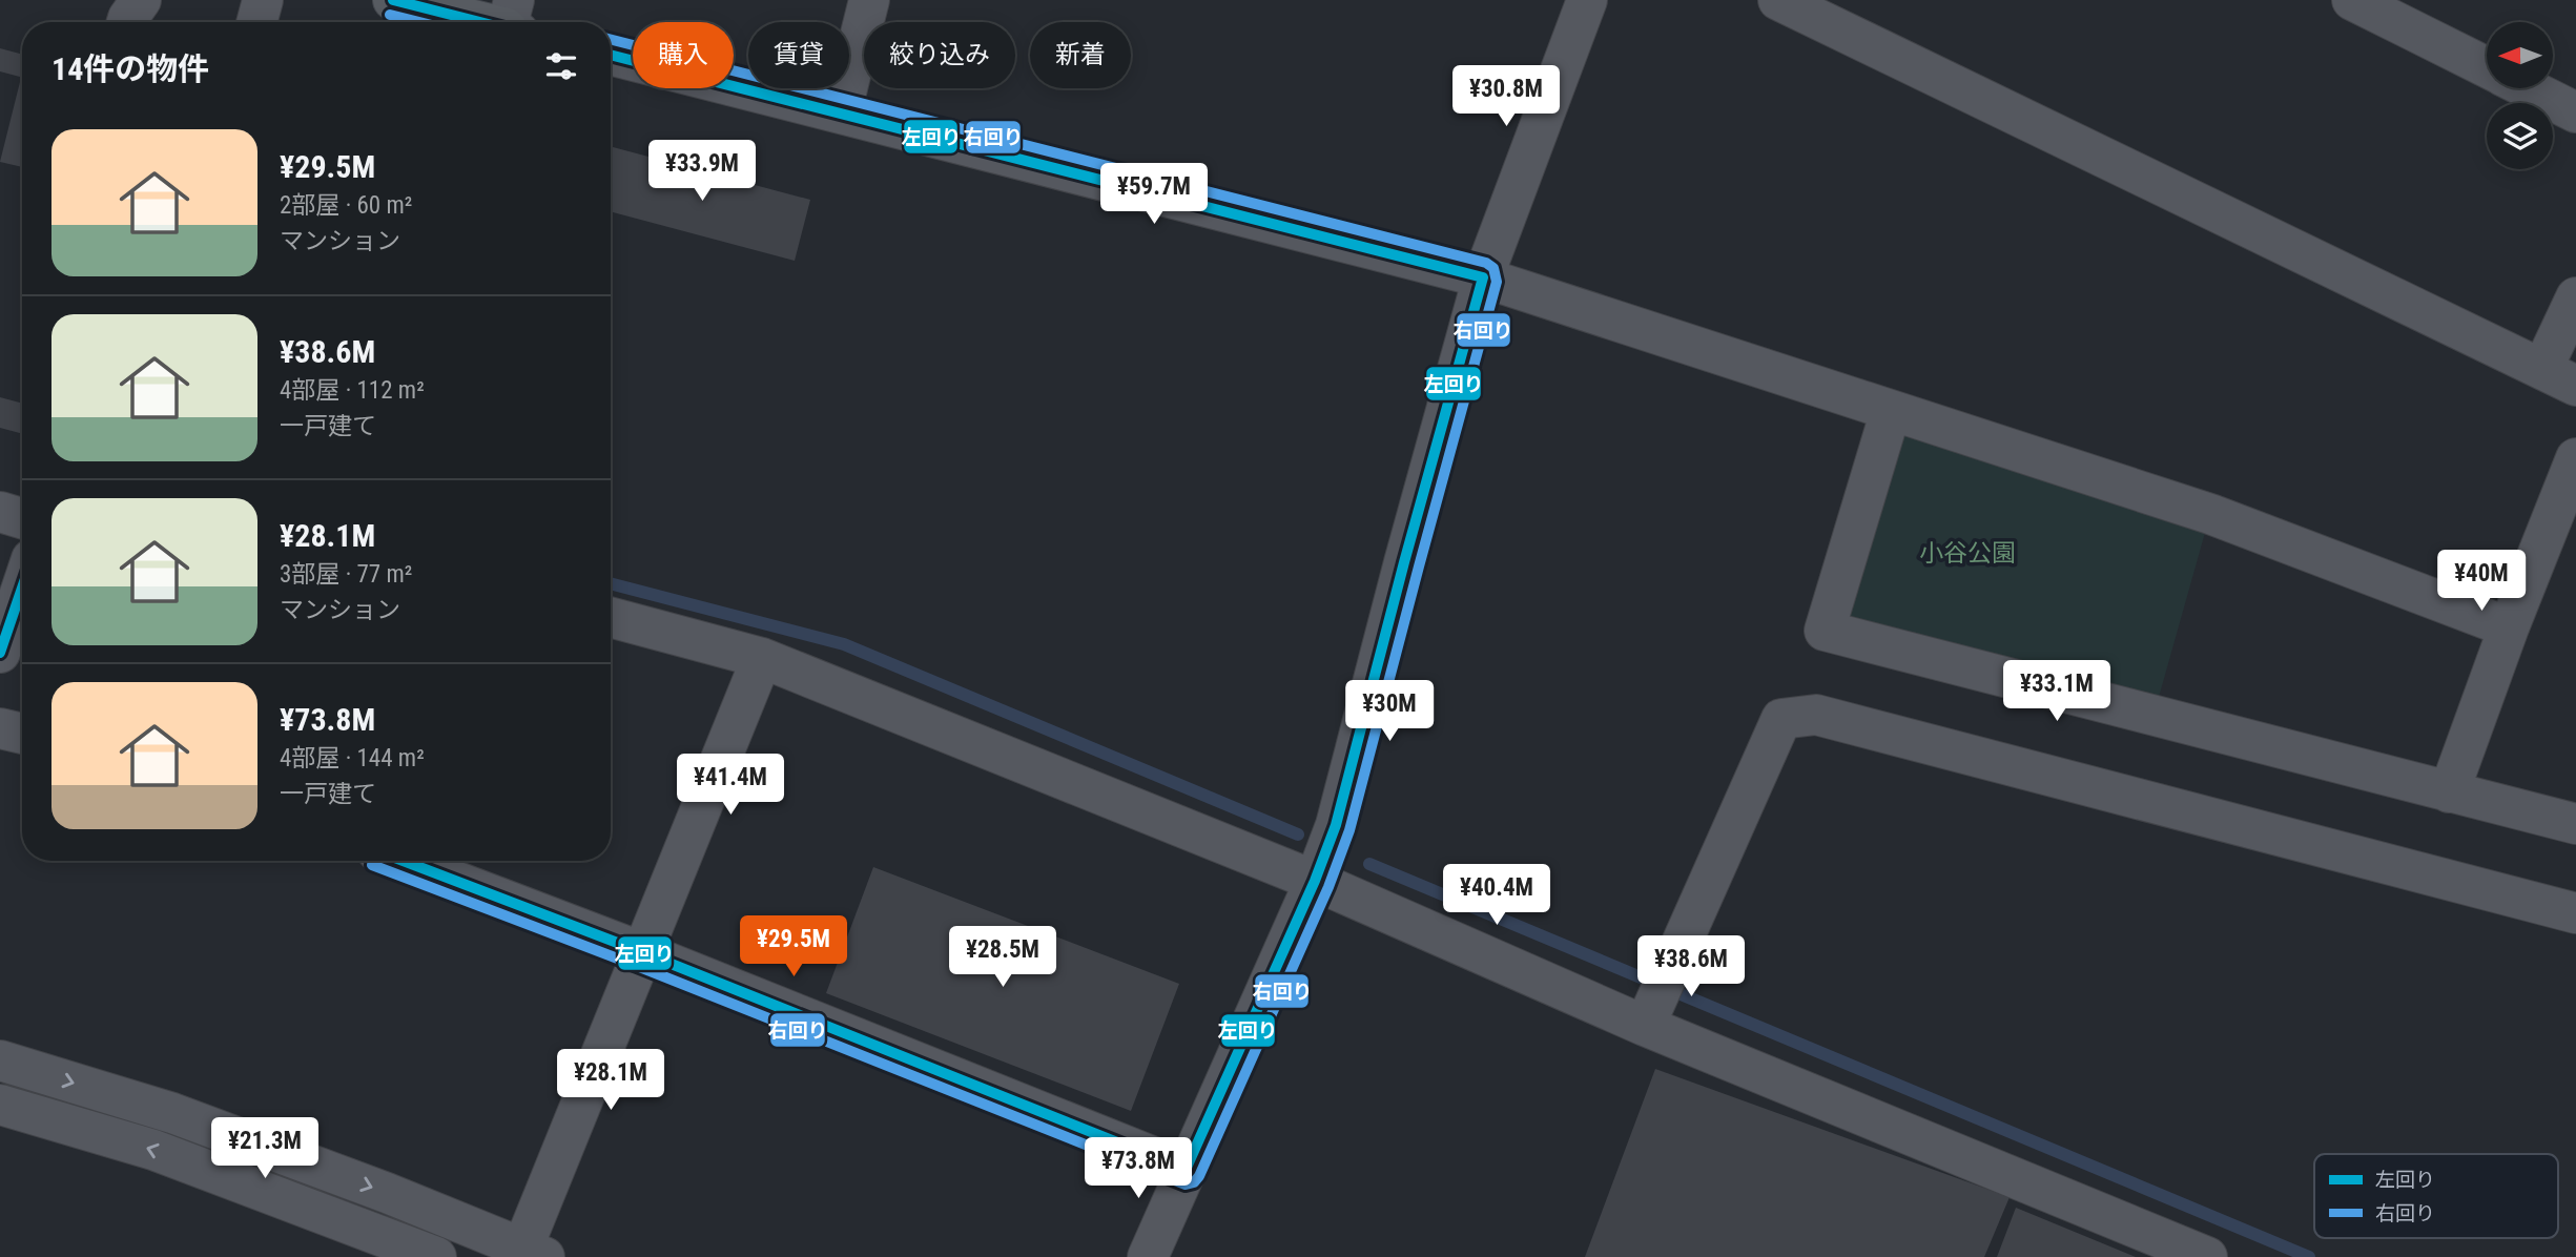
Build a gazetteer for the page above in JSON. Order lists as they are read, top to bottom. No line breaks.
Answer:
{"parks":["小谷公園"],"lines":["transit line 左回り","transit line 右回り"],"legend":["左回り","右回り"],"north":"left","page":{"chip":["購入","賃貸","絞り込み","新着"],"heading":"14件の物件","price":["¥30.8M","¥33.9M","¥59.7M","¥40M","¥33.1M","¥30M","¥41.4M","¥40.4M","¥29.5M","¥28.5M","¥38.6M","¥28.1M","¥21.3M","¥73.8M"],"list":[{"name":"¥29.5M","note":"2部屋 · 60 m² · マンション"},{"name":"¥38.6M","note":"4部屋 · 112 m² · 一戸建て"},{"name":"¥28.1M","note":"3部屋 · 77 m² · マンション"},{"name":"¥73.8M","note":"4部屋 · 144 m² · 一戸建て"}]}}
